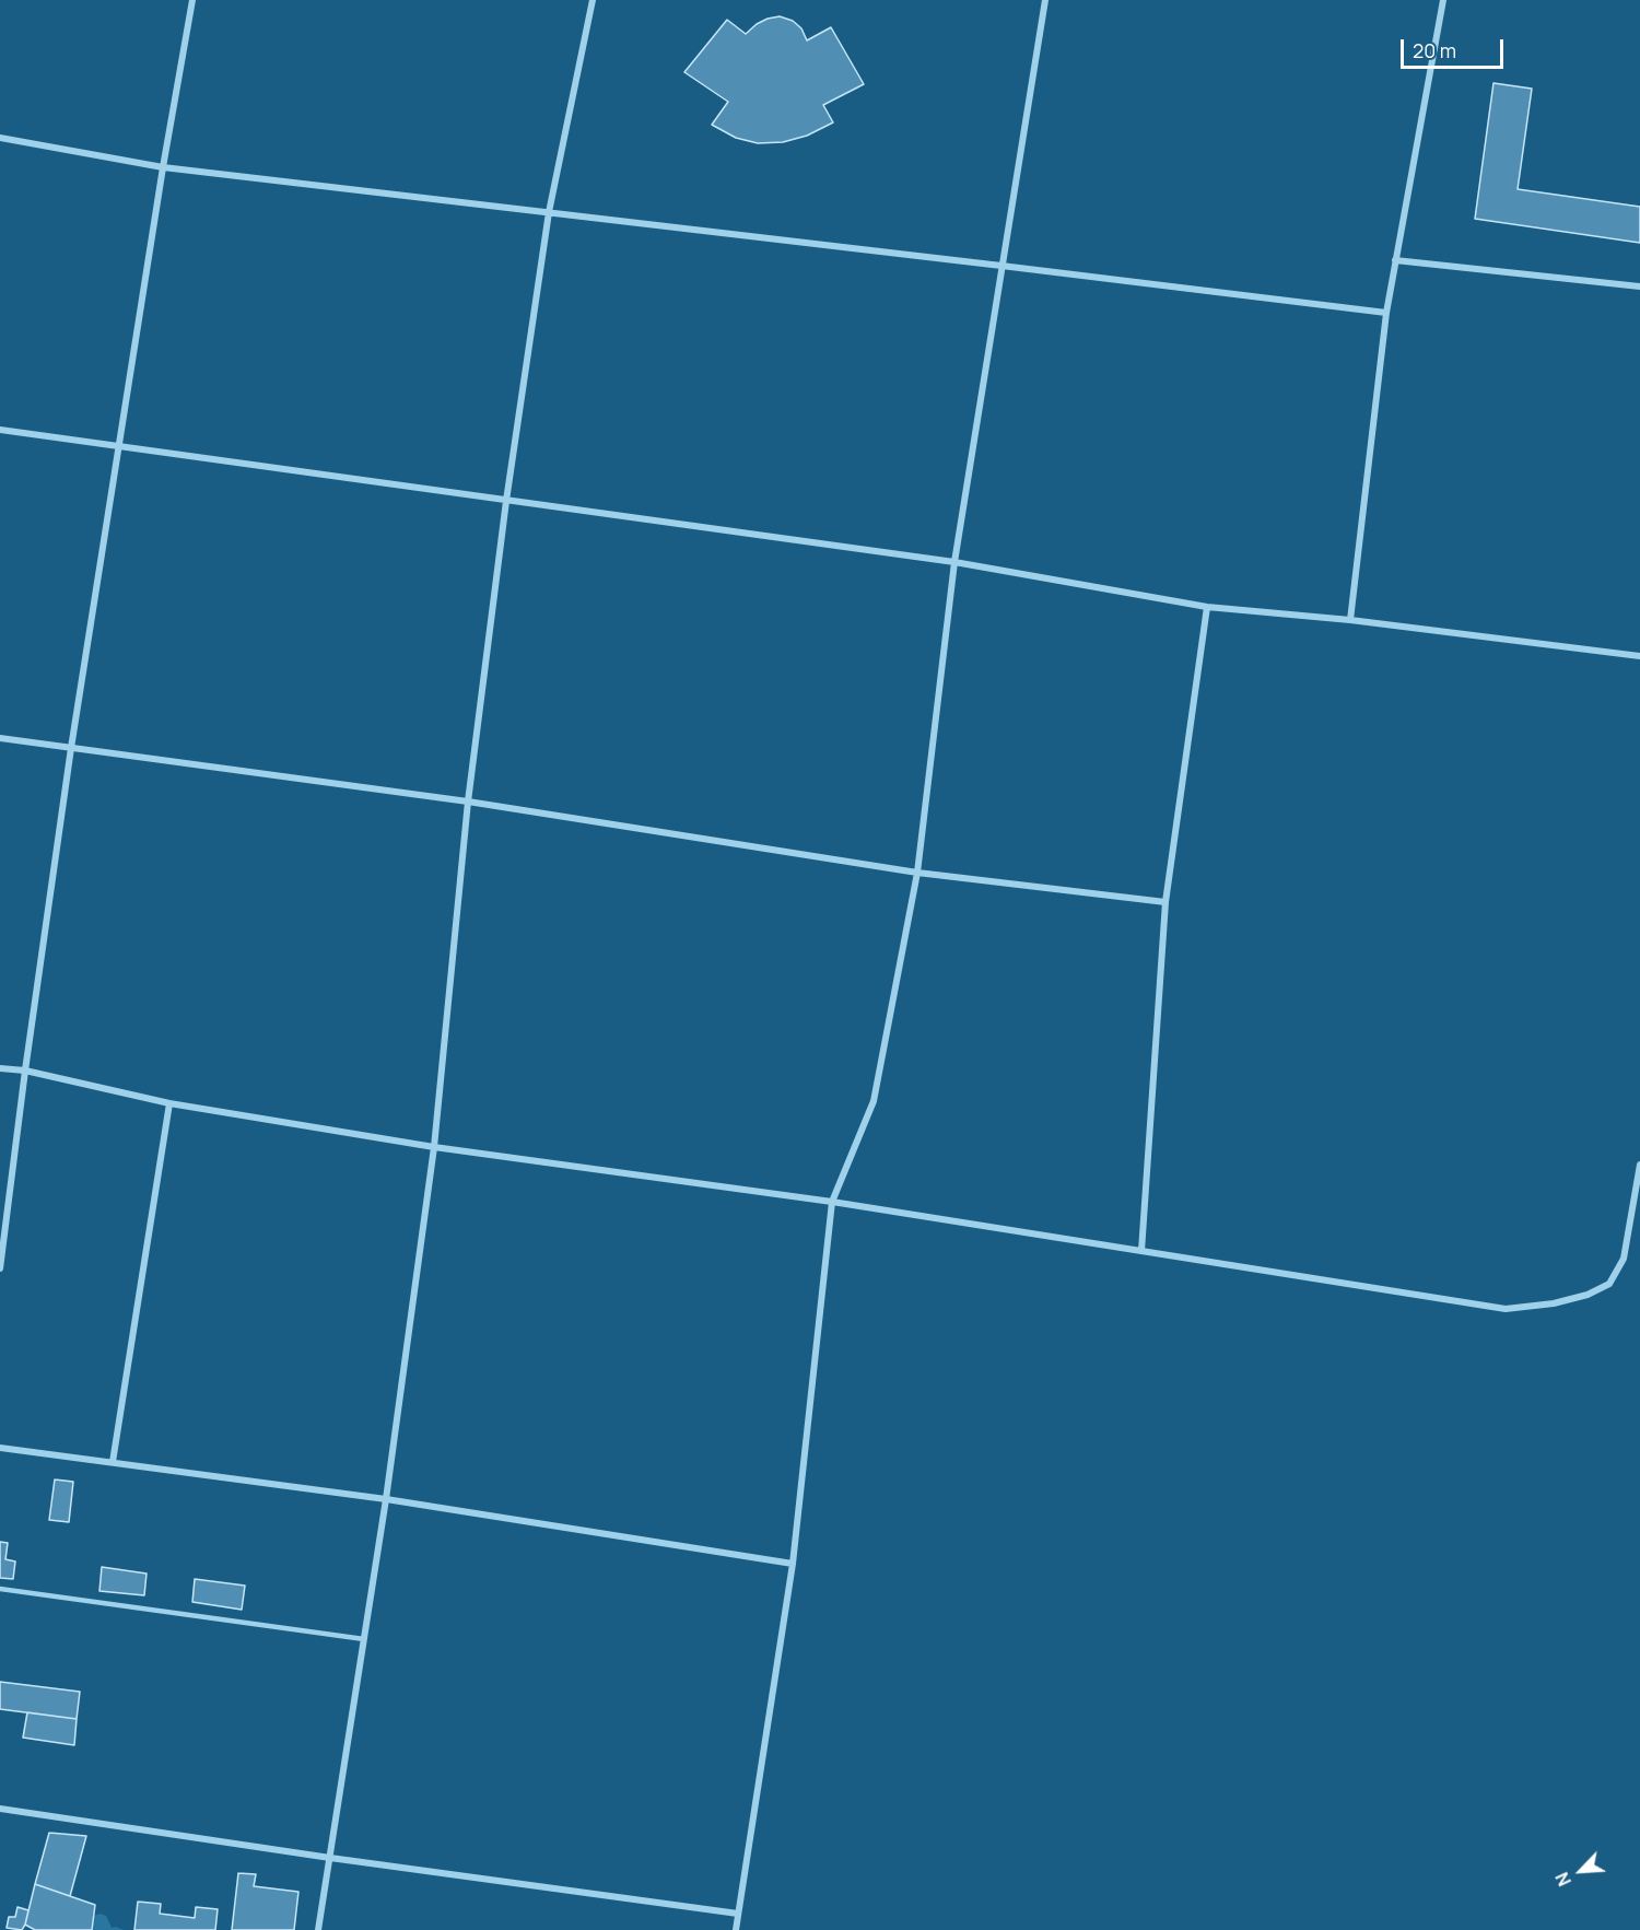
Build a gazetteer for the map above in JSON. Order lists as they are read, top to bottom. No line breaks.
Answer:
{"scale_bar":"20 m","north":"bottom left"}
